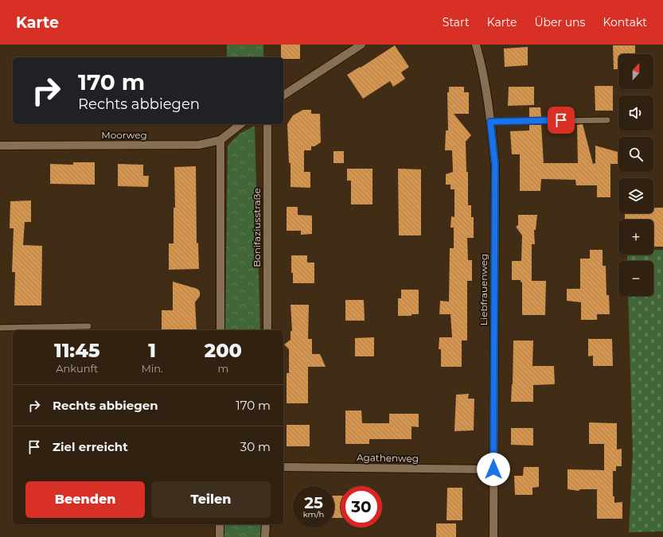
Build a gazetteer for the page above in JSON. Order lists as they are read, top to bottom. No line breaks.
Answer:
{"streets":{"street":["Moorweg","Bonifaziusstraße","Liebfrauenweg","Agathenweg"]},"crossings":[["Liebfrauenweg","Agathenweg"]],"north":"top","page":{"header":"Karte","nav":["Start","Karte","Über uns","Kontakt"],"map_buttons":["+","−"],"turn":["170 m","Rechts abbiegen"],"eta":["11:45","Ankunft","1","Min.","200","m"],"list":[{"name":"Rechts abbiegen","value":"170 m"},{"name":"Ziel erreicht","value":"30 m"}],"buttons":["Beenden","Teilen"],"speed":"25 km/h","limit":"30"}}
